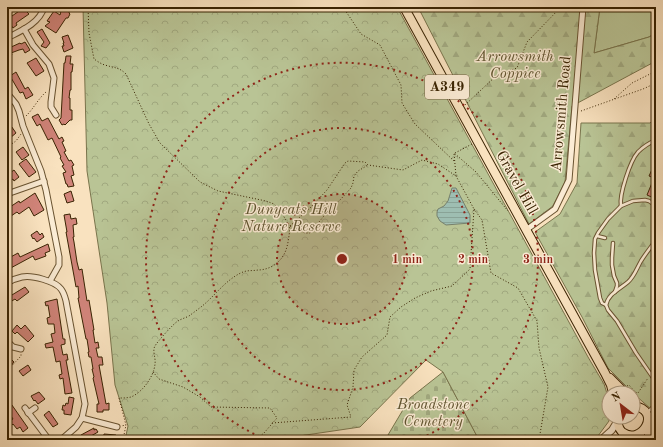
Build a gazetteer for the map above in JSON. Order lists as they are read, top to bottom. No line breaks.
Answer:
{"streets":{"main road":["A349","Gravel Hill"],"street":["Arrowsmith Road"]},"crossings":[["Arrowsmith Road","Gravel Hill"]],"parks":["Arrowsmith Coppice","Dunyeats Hill Nature Reserve","Broadstone Cemetery"],"north":"top left","rings":["1 min","2 min","3 min"]}
